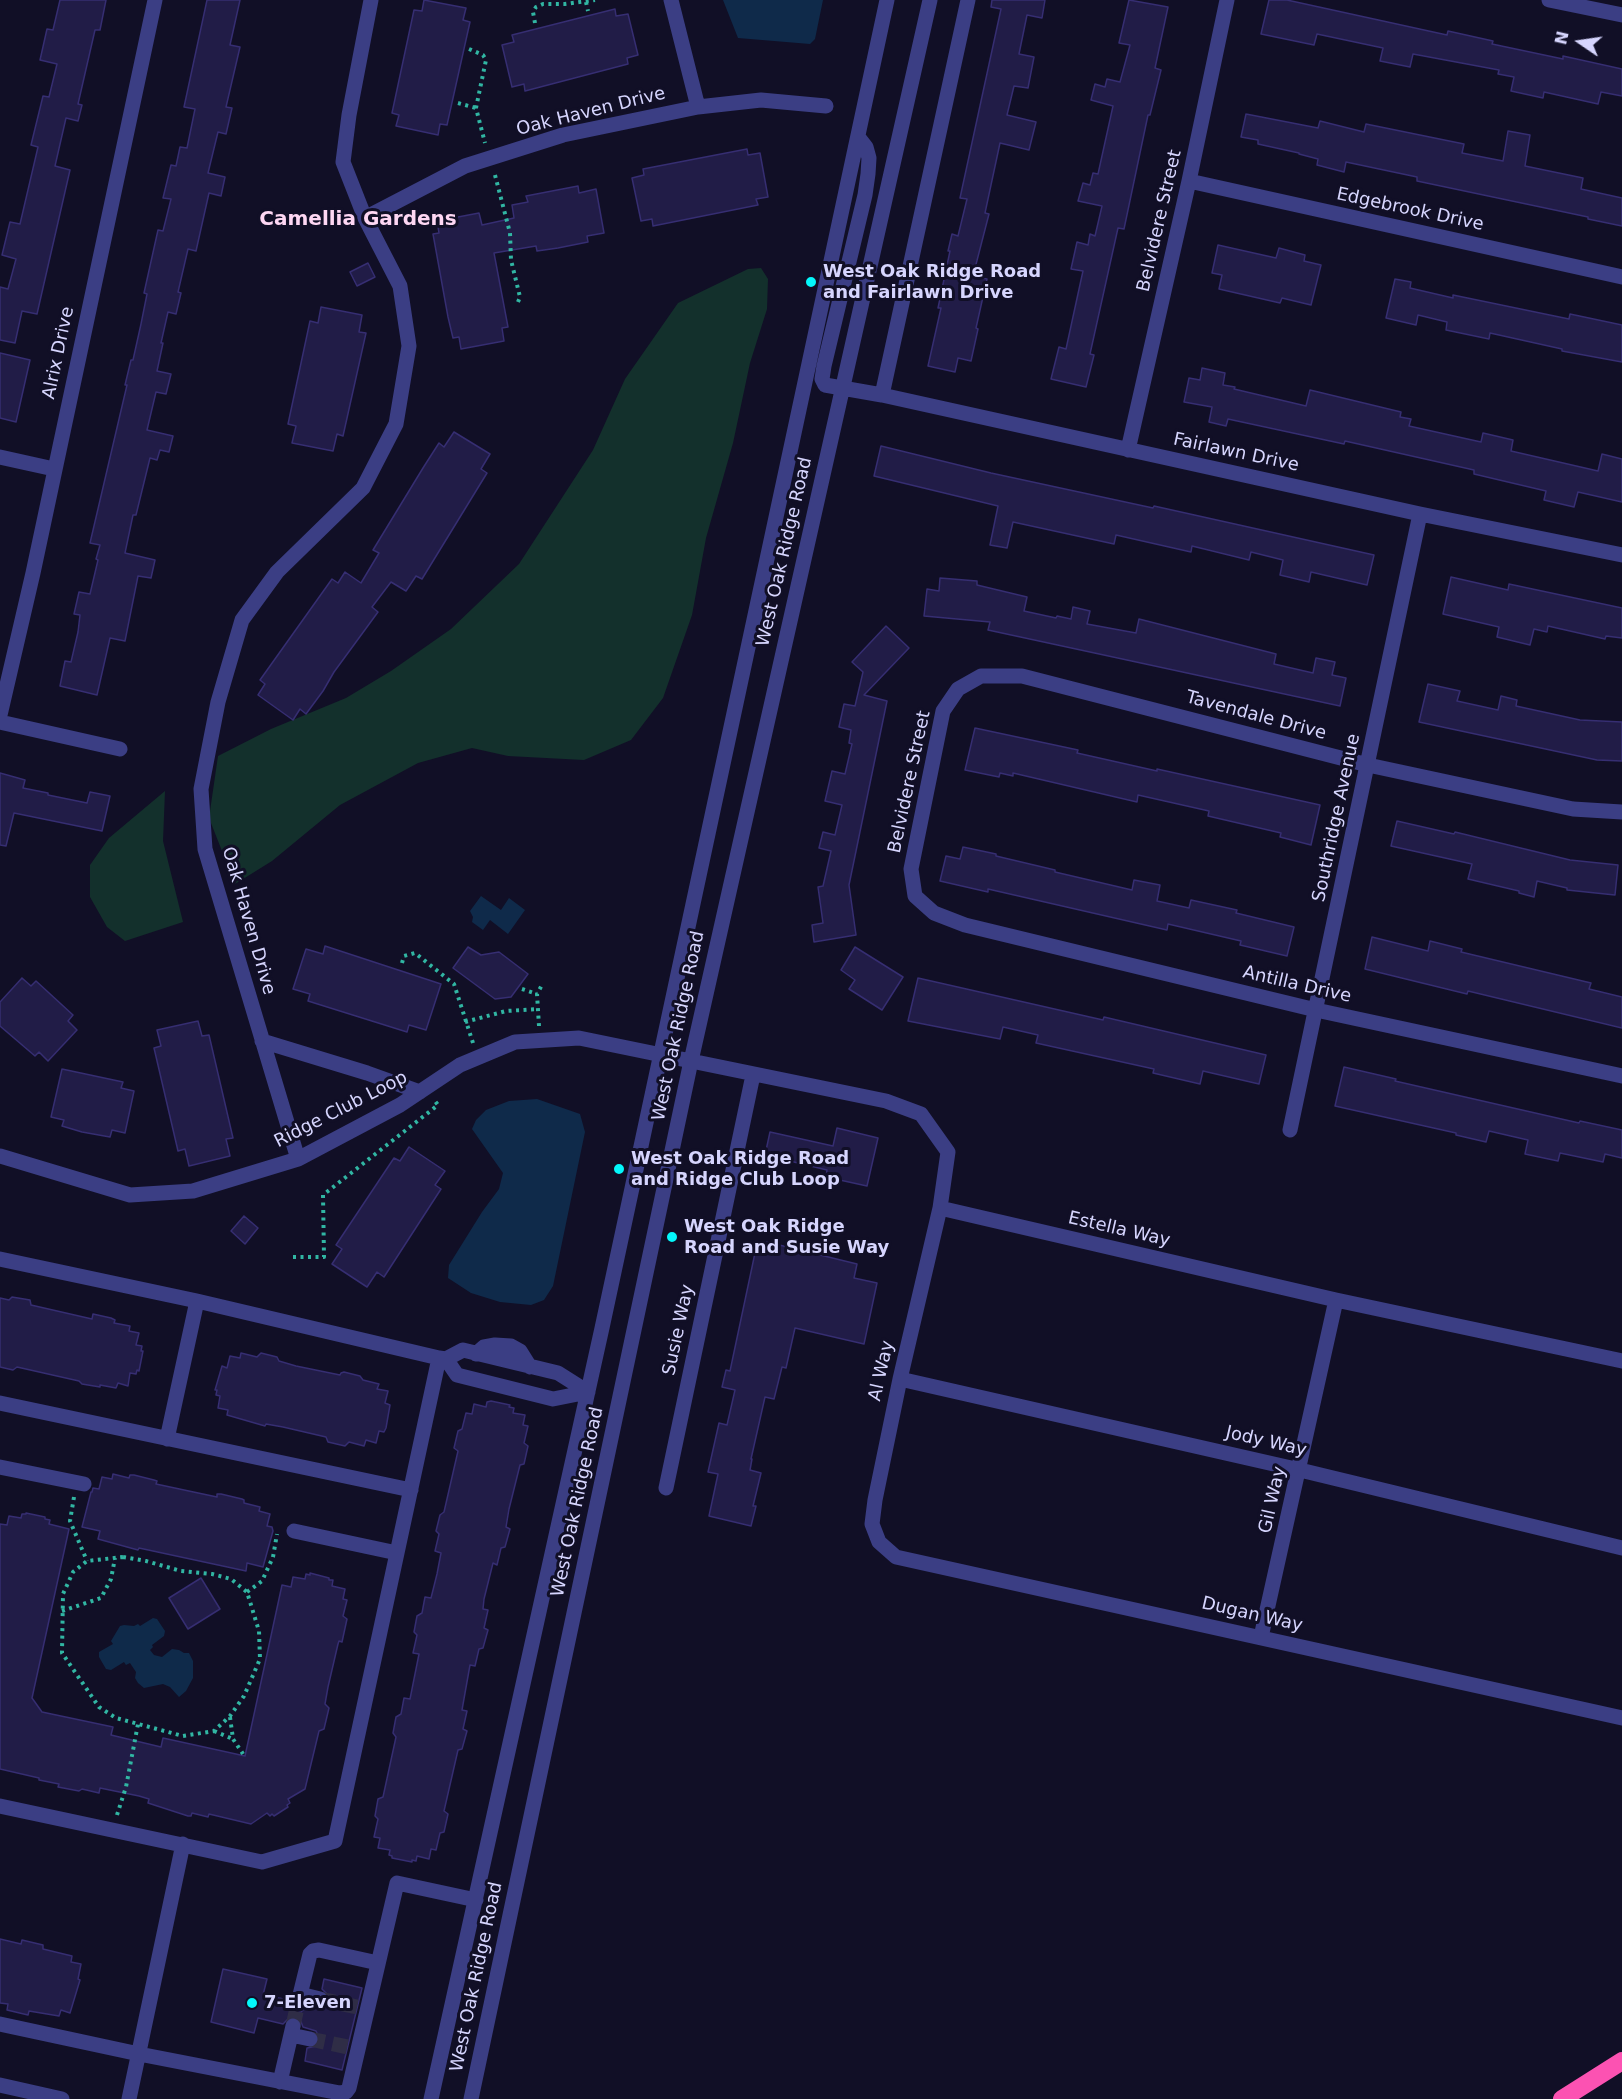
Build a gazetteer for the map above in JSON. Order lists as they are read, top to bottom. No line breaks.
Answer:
{"streets":{"street":["Oak Haven Drive","Edgebrook Drive","Belvidere Street","Alrix Drive","Fairlawn Drive","West Oak Ridge Road","Tavendale Drive","Southridge Avenue","Antilla Drive","Ridge Club Loop","Estella Way","Susie Way","Al Way","Jody Way","Gil Way","Dugan Way"]},"crossings":[["Oak Haven Drive","Ridge Club Loop"],["Edgebrook Drive","Belvidere Street"],["Belvidere Street","Fairlawn Drive"],["Belvidere Street","Tavendale Drive"],["Belvidere Street","Antilla Drive"],["Fairlawn Drive","West Oak Ridge Road"],["Fairlawn Drive","Southridge Avenue"],["West Oak Ridge Road","Ridge Club Loop"],["Tavendale Drive","Southridge Avenue"],["Southridge Avenue","Antilla Drive"],["Estella Way","Al Way"],["Estella Way","Gil Way"],["Al Way","Jody Way"],["Al Way","Dugan Way"],["Jody Way","Gil Way"],["Gil Way","Dugan Way"]],"districts":["Camellia Gardens"],"places":["West Oak Ridge Road and Fairlawn Drive","West Oak Ridge Road and Ridge Club Loop","West Oak Ridge Road and Susie Way","7-Eleven"],"north":"left"}
